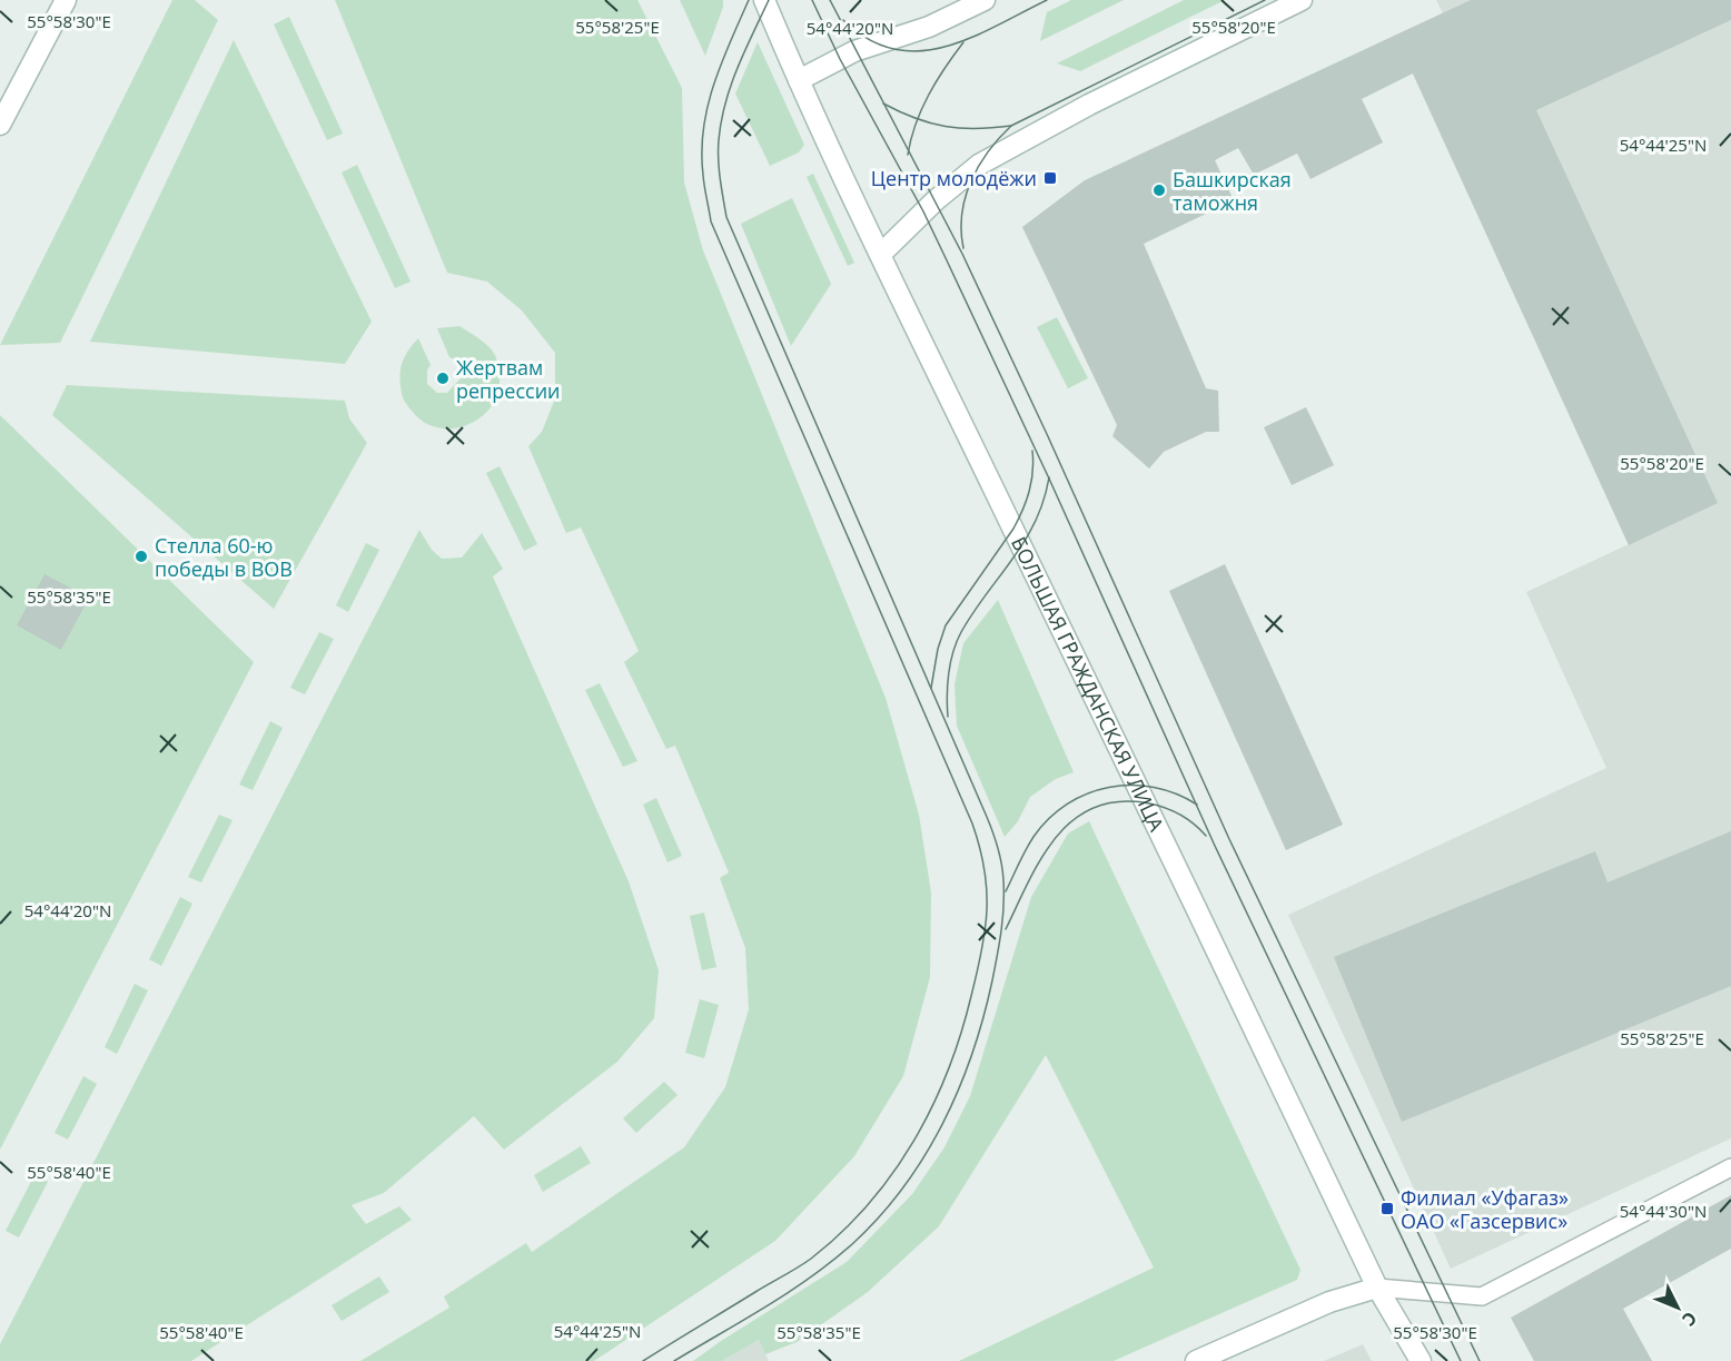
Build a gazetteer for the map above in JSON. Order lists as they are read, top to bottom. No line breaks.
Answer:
{"streets":{"main road":["БОЛЬШАЯ ГРАЖДАНСКАЯ УЛИЦА"]},"places":{"transit":["Центр молодёжи","Филиал «Уфагаз» ОАО «Газсервис»"],"other":["Башкирская таможня","Жертвам репрессии","Стелла 60-ю победы в ВОВ"]},"north":"bottom right","coordinates":["55°58'30\"E","55°58'25\"E","55°58'20\"E","54°44'20\"N","54°44'25\"N","55°58'35\"E","55°58'40\"E","54°44'30\"N"]}
